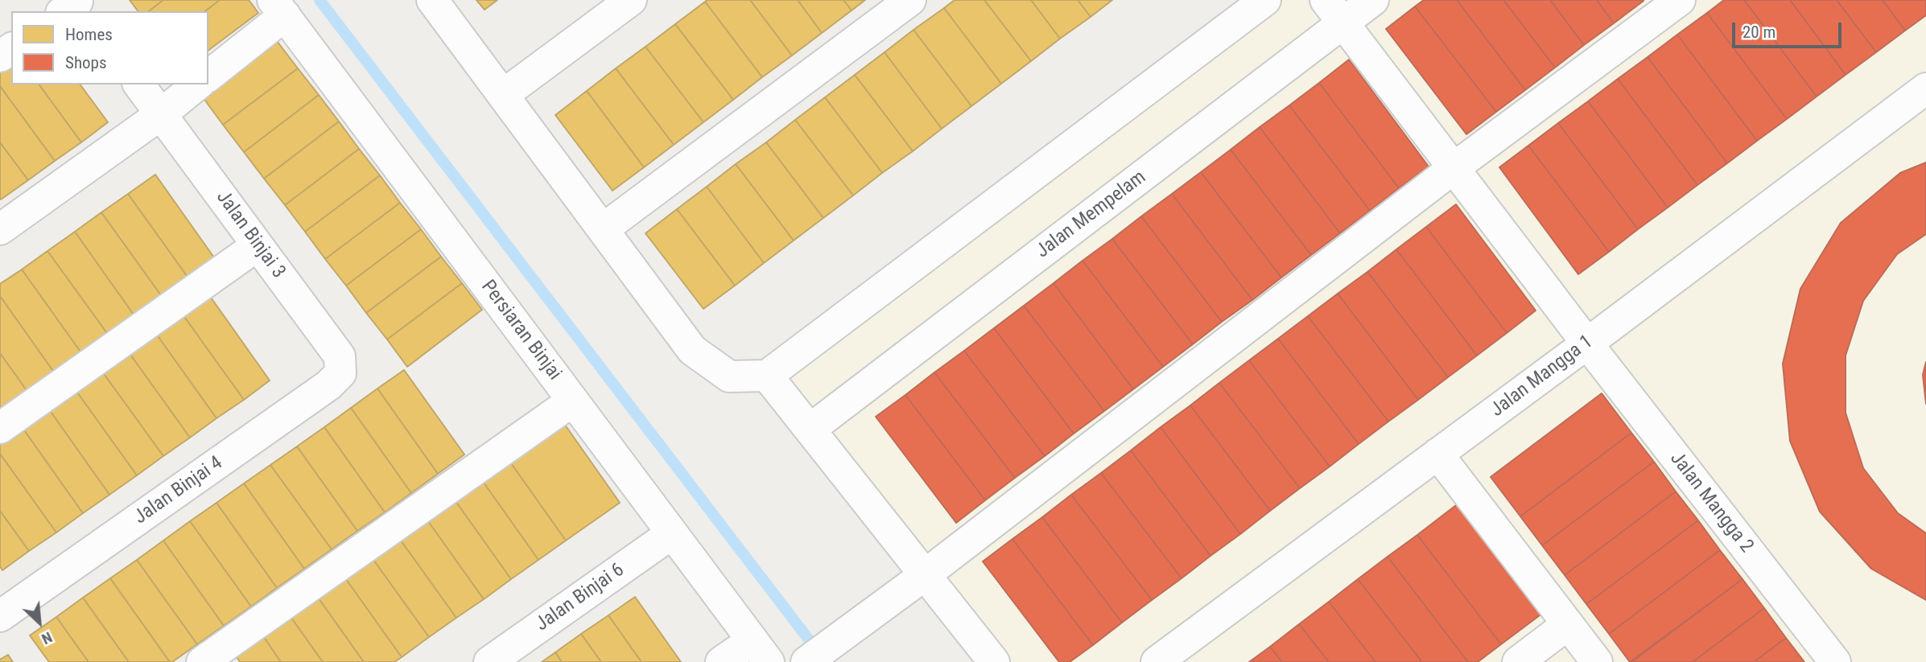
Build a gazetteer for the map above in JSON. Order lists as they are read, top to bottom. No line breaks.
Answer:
{"streets":{"street":["Jalan Mempelam","Jalan Binjai 3","Persiaran Binjai","Jalan Mangga 1","Jalan Binjai 4","Jalan Mangga 2","Jalan Binjai 6"]},"crossings":[["Jalan Mempelam","Jalan Mangga 2"],["Jalan Binjai 3","Jalan Binjai 4"],["Persiaran Binjai","Jalan Binjai 6"],["Jalan Mangga 1","Jalan Mangga 2"]],"legend":["Homes","Shops"],"scale_bar":"20 m","north":"bottom right"}
